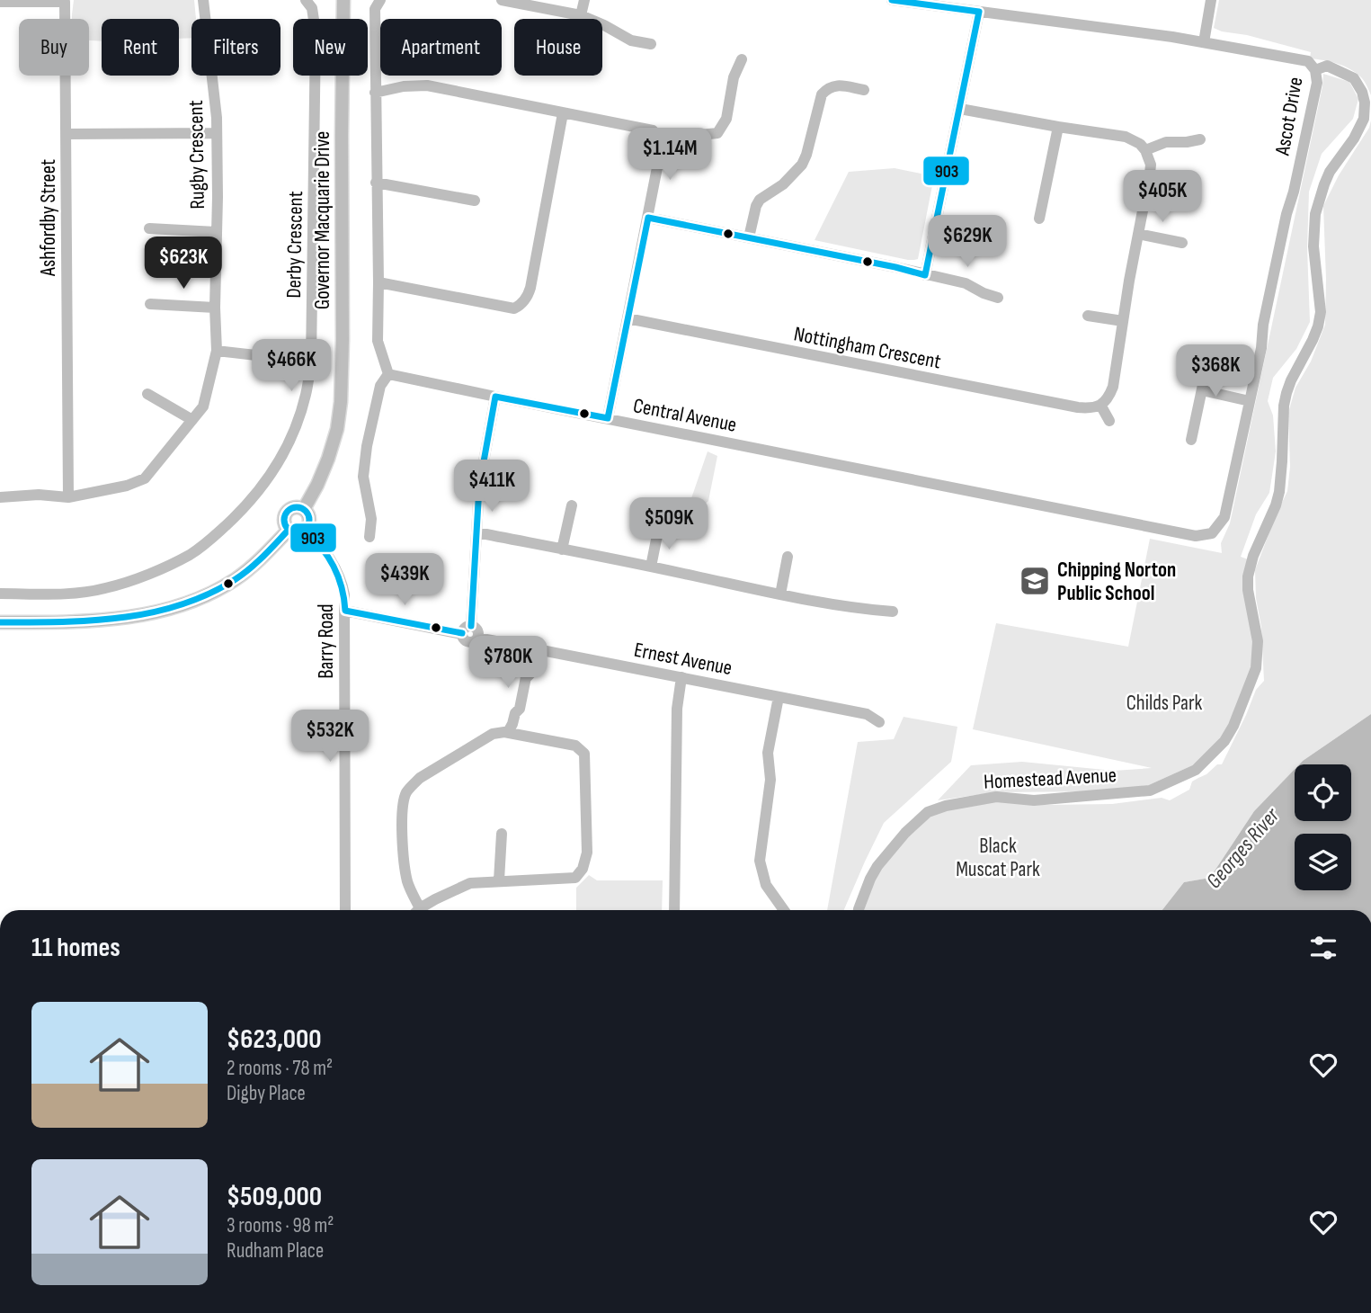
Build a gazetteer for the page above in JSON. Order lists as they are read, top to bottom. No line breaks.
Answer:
{"streets":{"main road":["Governor Macquarie Drive"],"street":["Ascot Drive","Rugby Crescent","Ashfordby Street","Derby Crescent","Nottingham Crescent","Central Avenue","Barry Road","Ernest Avenue","Homestead Avenue"]},"crossings":[["Ascot Drive","Central Avenue"],["Ascot Drive","Homestead Avenue"],["Rugby Crescent","Ashfordby Street"],["Governor Macquarie Drive","Barry Road"]],"water":["Georges River"],"parks":["Childs Park","Black Muscat Park"],"places":{"school or university":["Chipping Norton Public School"]},"lines":["transit line 903"],"page":{"chip":["Buy","Rent","Filters","New","Apartment","House"],"price":["$1.14M","$405K","$629K","$623K","$466K","$368K","$411K","$509K","$439K","$780K","$532K"],"heading":"11 homes","list":[{"name":"$623,000","note":"2 rooms · 78 m² · Digby Place"},{"name":"$509,000","note":"3 rooms · 98 m² · Rudham Place"}]}}
